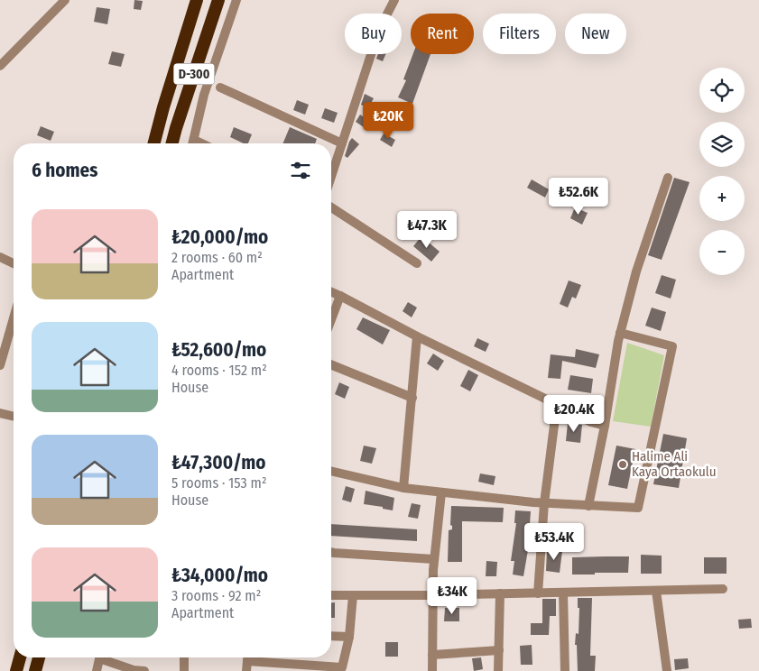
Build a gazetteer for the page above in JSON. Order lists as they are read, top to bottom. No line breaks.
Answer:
{"streets":{"highway":["D-300"]},"places":["Halime Ali Kaya Ortaokulu"],"page":{"chip":["Buy","Rent","Filters","New"],"map_buttons":["+","−"],"price":["₺20K","₺52.6K","₺47.3K","₺20.4K","₺53.4K","₺34K"],"heading":"6 homes","list":[{"name":"₺20,000/mo","note":"2 rooms · 60 m² · Apartment"},{"name":"₺52,600/mo","note":"4 rooms · 152 m² · House"},{"name":"₺47,300/mo","note":"5 rooms · 153 m² · House"},{"name":"₺34,000/mo","note":"3 rooms · 92 m² · Apartment"}]}}
